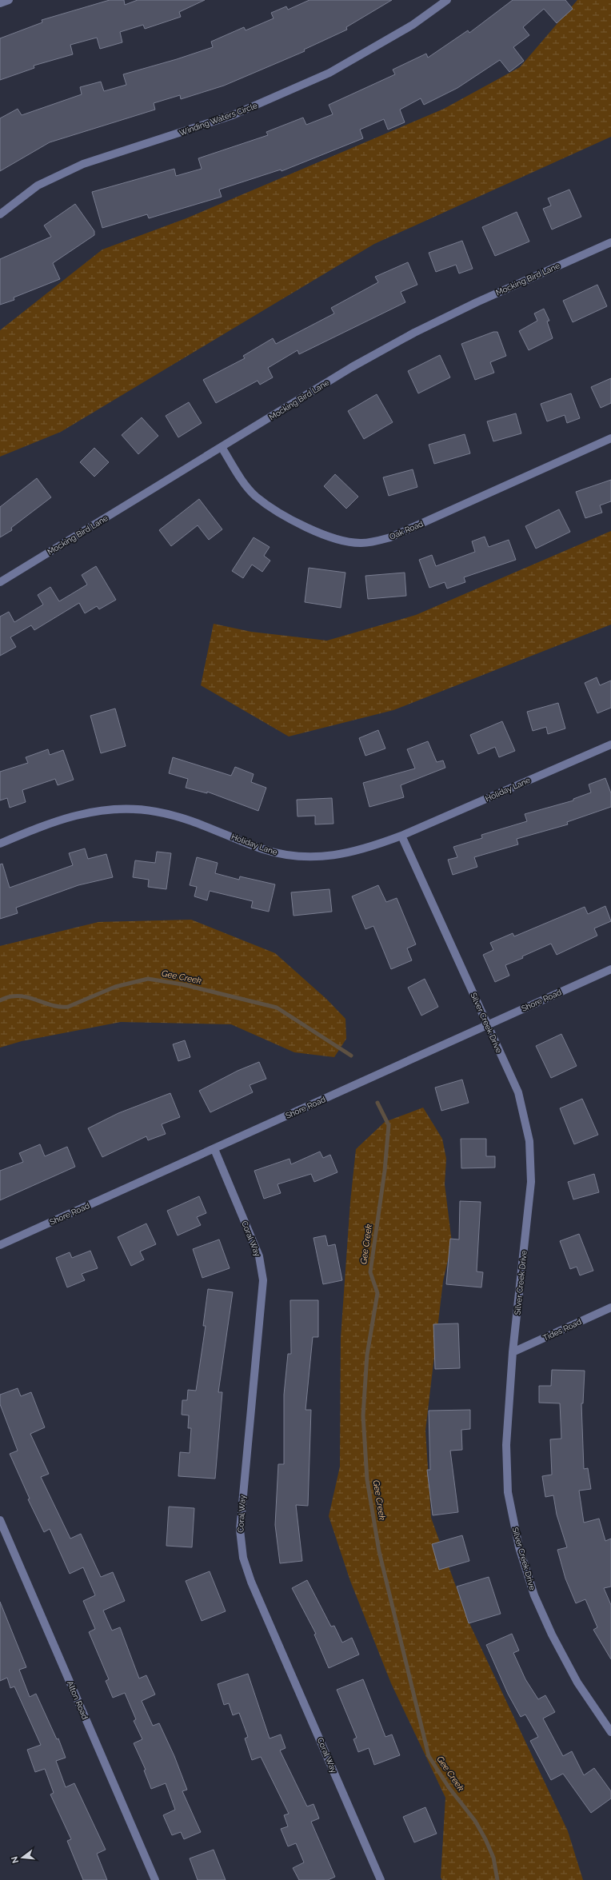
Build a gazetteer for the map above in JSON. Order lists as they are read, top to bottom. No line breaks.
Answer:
{"streets":{"street":["Winding Waters Circle","Mocking Bird Lane","Oak Road","Holiday Lane","Shore Road","Silver Creek Drive","Coral Way","Tides Road","Alton Road"]},"crossings":[["Mocking Bird Lane","Oak Road"],["Holiday Lane","Silver Creek Drive"],["Shore Road","Silver Creek Drive"],["Shore Road","Coral Way"],["Silver Creek Drive","Tides Road"]],"water":["Gee Creek"],"north":"left"}
